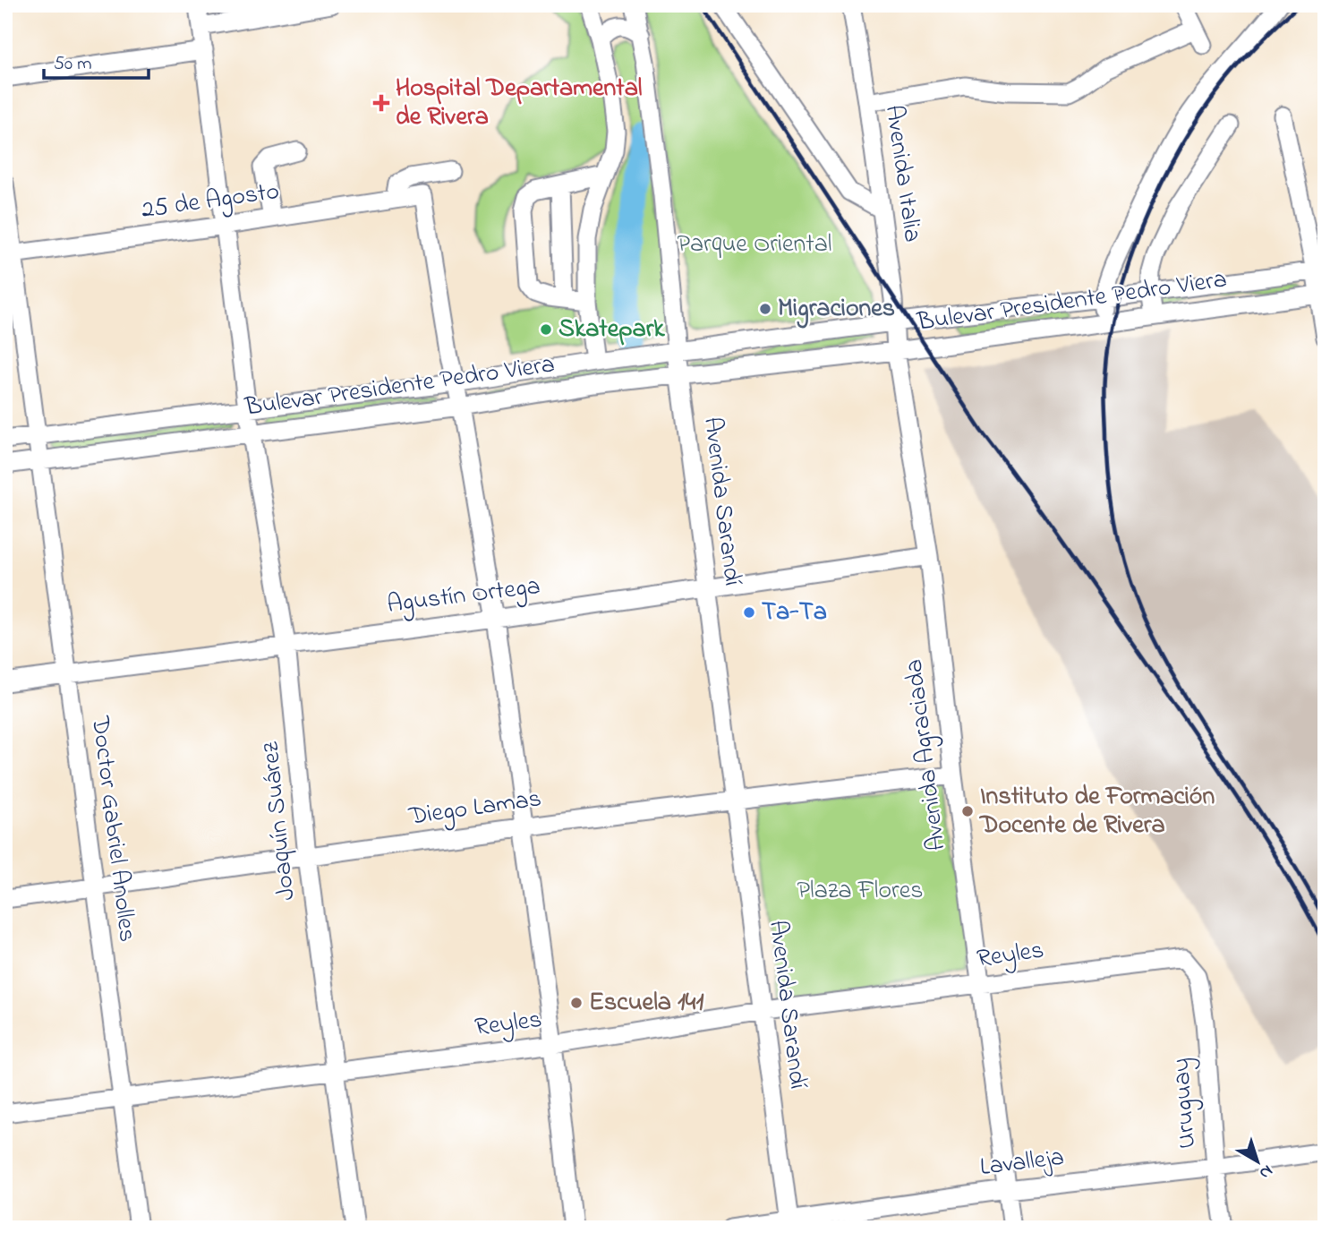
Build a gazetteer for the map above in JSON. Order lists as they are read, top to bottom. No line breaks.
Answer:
{"streets":{"street":["Avenida Italia","25 de Agosto","Bulevar Presidente Pedro Viera","Avenida Sarandí","Agustín Ortega","Avenida Agraciada","Diego Lamas","Joaquín Suárez","Doctor Gabriel Anolles","Reyles","Uruguay","Lavalleja"]},"crossings":[["Avenida Italia","Bulevar Presidente Pedro Viera"],["Avenida Italia","Avenida Agraciada"],["25 de Agosto","Bulevar Presidente Pedro Viera"],["25 de Agosto","Joaquín Suárez"],["25 de Agosto","Doctor Gabriel Anolles"],["Bulevar Presidente Pedro Viera","Avenida Sarandí"],["Bulevar Presidente Pedro Viera","Avenida Agraciada"],["Bulevar Presidente Pedro Viera","Joaquín Suárez"],["Bulevar Presidente Pedro Viera","Doctor Gabriel Anolles"],["Avenida Sarandí","Agustín Ortega"],["Avenida Sarandí","Diego Lamas"],["Avenida Sarandí","Reyles"],["Avenida Sarandí","Lavalleja"],["Agustín Ortega","Avenida Agraciada"],["Agustín Ortega","Joaquín Suárez"],["Agustín Ortega","Doctor Gabriel Anolles"],["Avenida Agraciada","Diego Lamas"],["Avenida Agraciada","Reyles"],["Avenida Agraciada","Lavalleja"],["Diego Lamas","Joaquín Suárez"],["Diego Lamas","Doctor Gabriel Anolles"],["Joaquín Suárez","Reyles"],["Doctor Gabriel Anolles","Reyles"],["Reyles","Uruguay"],["Uruguay","Lavalleja"]],"parks":["Parque Oriental","Plaza Flores"],"places":{"health":["Hospital Departamental de Rivera"],"other":["Migraciones","Skatepark","Ta-Ta","Instituto de Formación Docente de Rivera","Escuela 141"]},"scale_bar":"50 m","north":"bottom right"}
